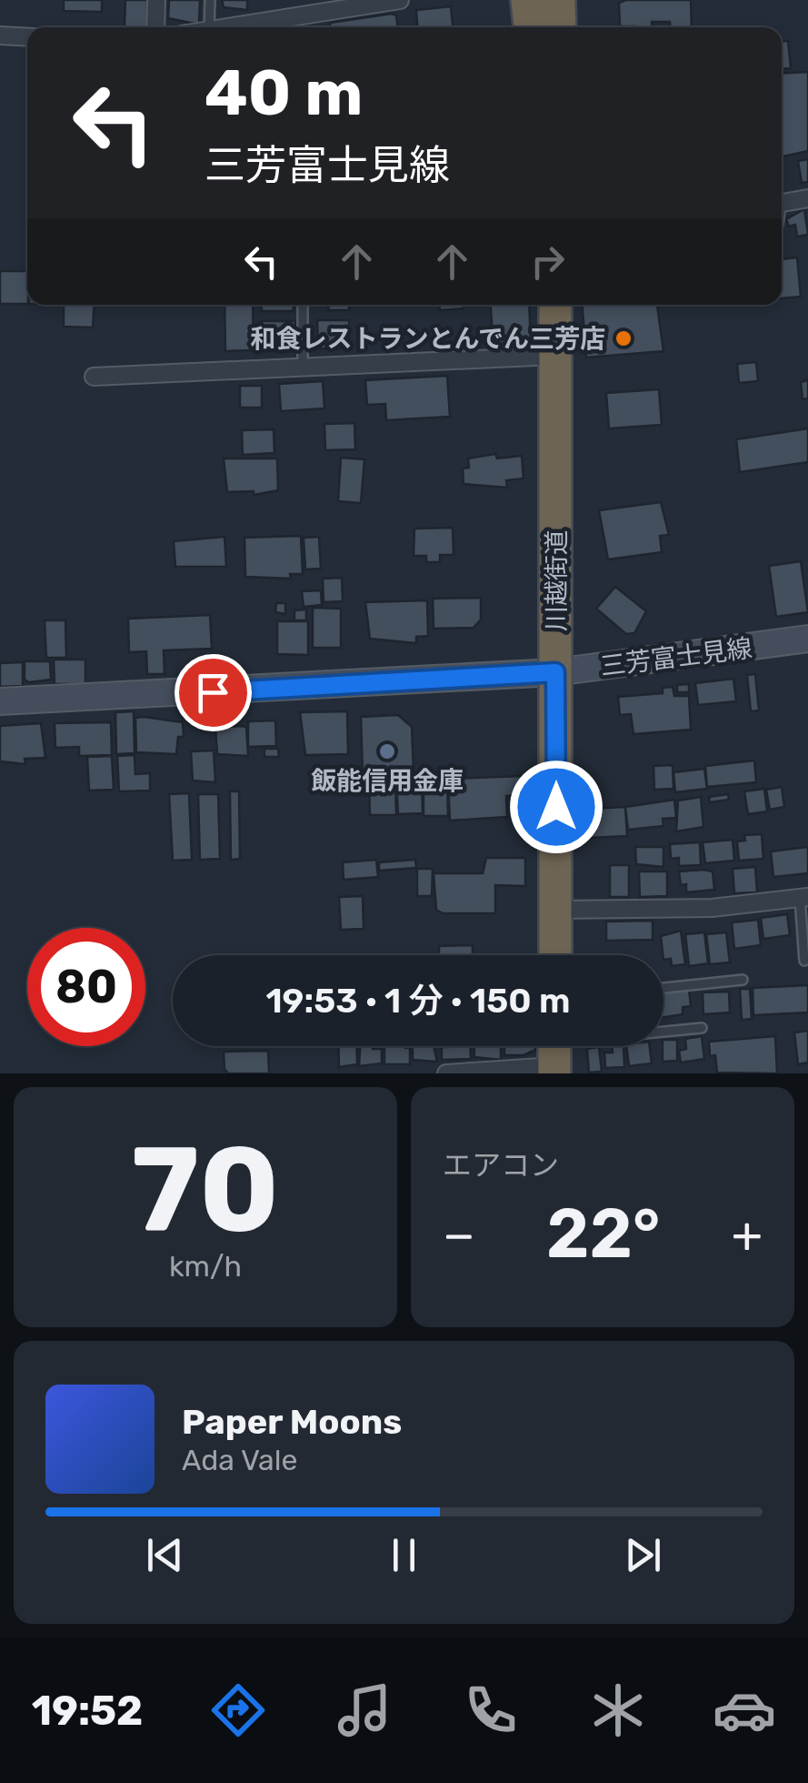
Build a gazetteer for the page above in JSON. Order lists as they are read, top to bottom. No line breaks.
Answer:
{"streets":{"highway":["川越街道"],"main road":["三芳富士見線"]},"crossings":[["川越街道","三芳富士見線"]],"places":["和食レストランとんでん三芳店","飯能信用金庫"],"page":{"turn":["40 m","三芳富士見線"],"limit":"80","trip":"19:53 · 1 分 · 150 m","tile":[["70","km/h"],"エアコン"],"heat":["−","22°","+"],"song":["Paper Moons","Ada Vale"],"tabs":"19:52"}}
